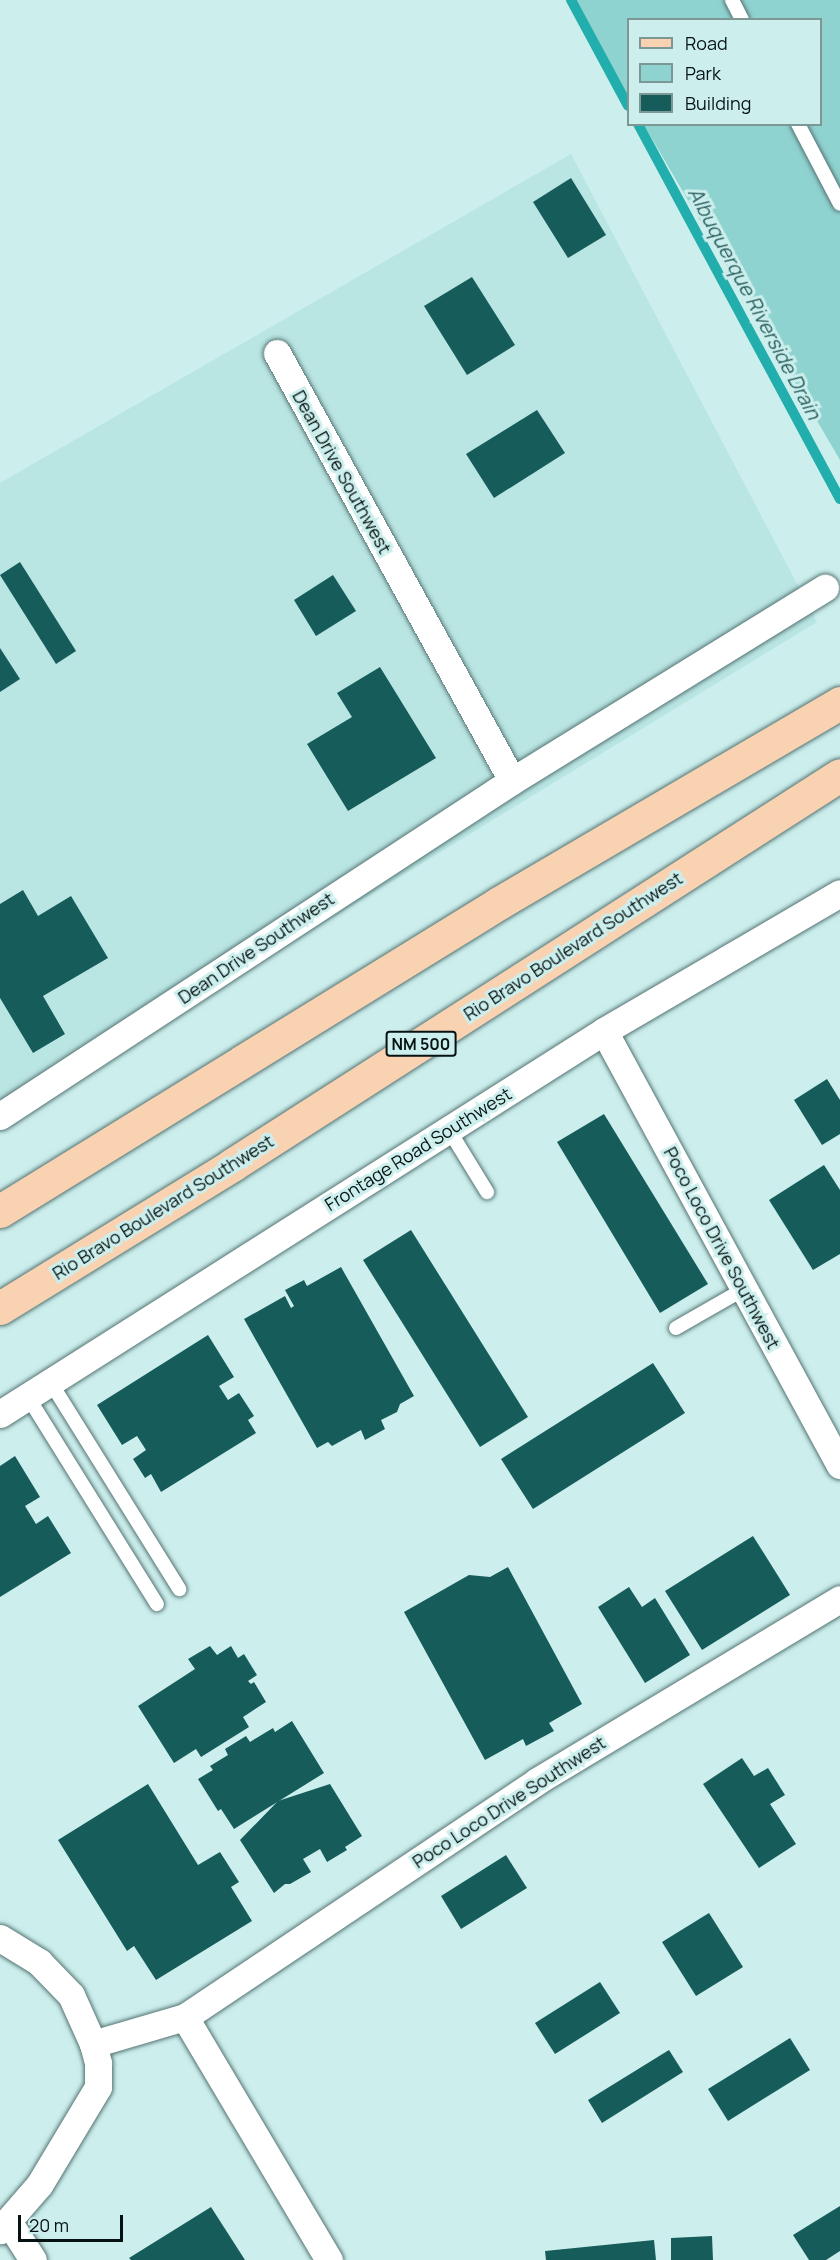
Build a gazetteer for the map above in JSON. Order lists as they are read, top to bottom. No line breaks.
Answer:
{"streets":{"main road":["Rio Bravo Boulevard Southwest","NM 500"],"street":["Dean Drive Southwest","Frontage Road Southwest","Poco Loco Drive Southwest"]},"crossings":[["Frontage Road Southwest","Poco Loco Drive Southwest"]],"water":["Albuquerque Riverside Drain"],"legend":["Road","Park","Building"],"scale_bar":"20 m"}
